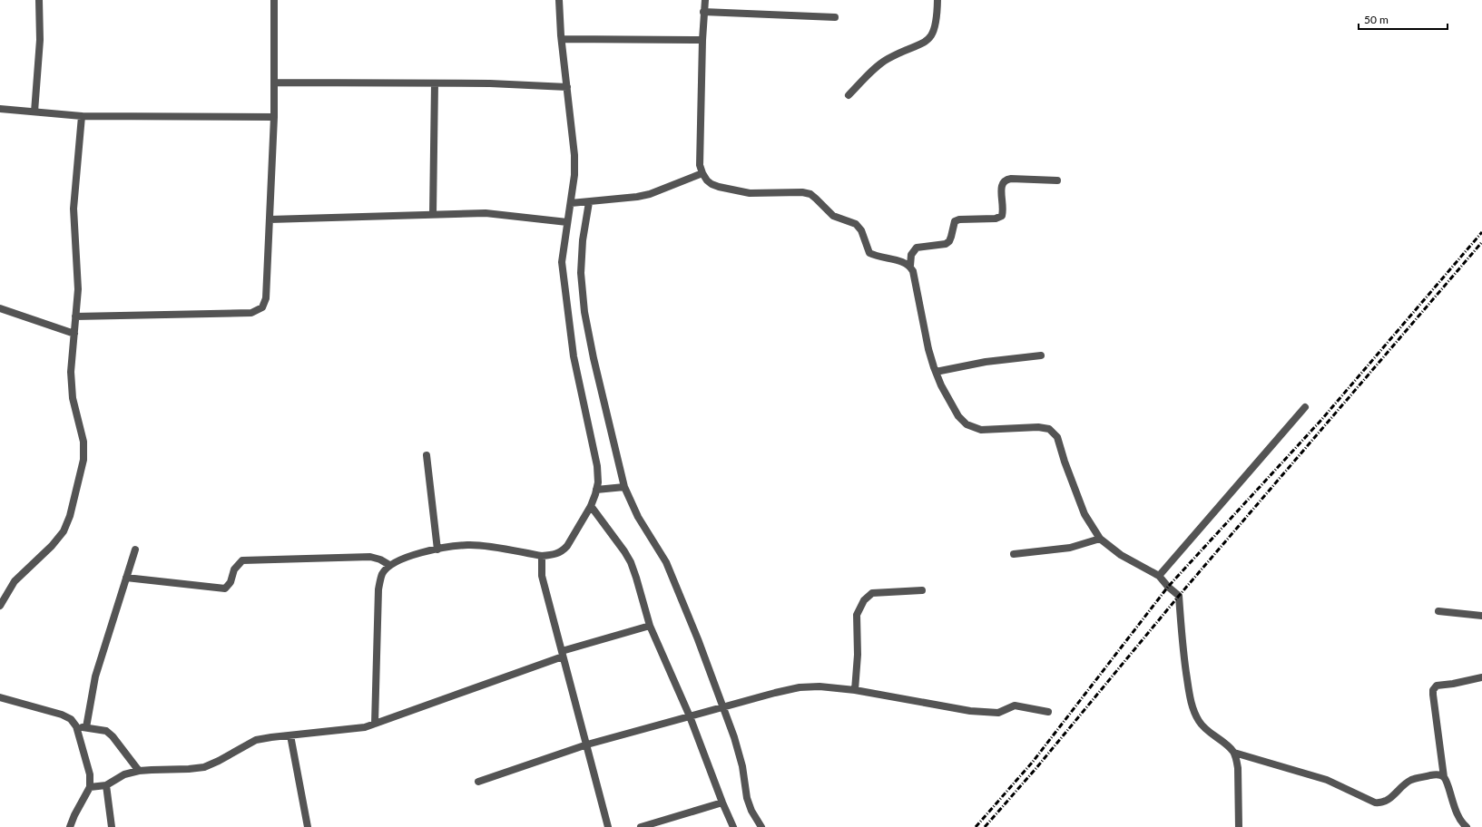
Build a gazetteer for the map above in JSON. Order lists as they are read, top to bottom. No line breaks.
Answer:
{"scale_bar":"50 m"}
